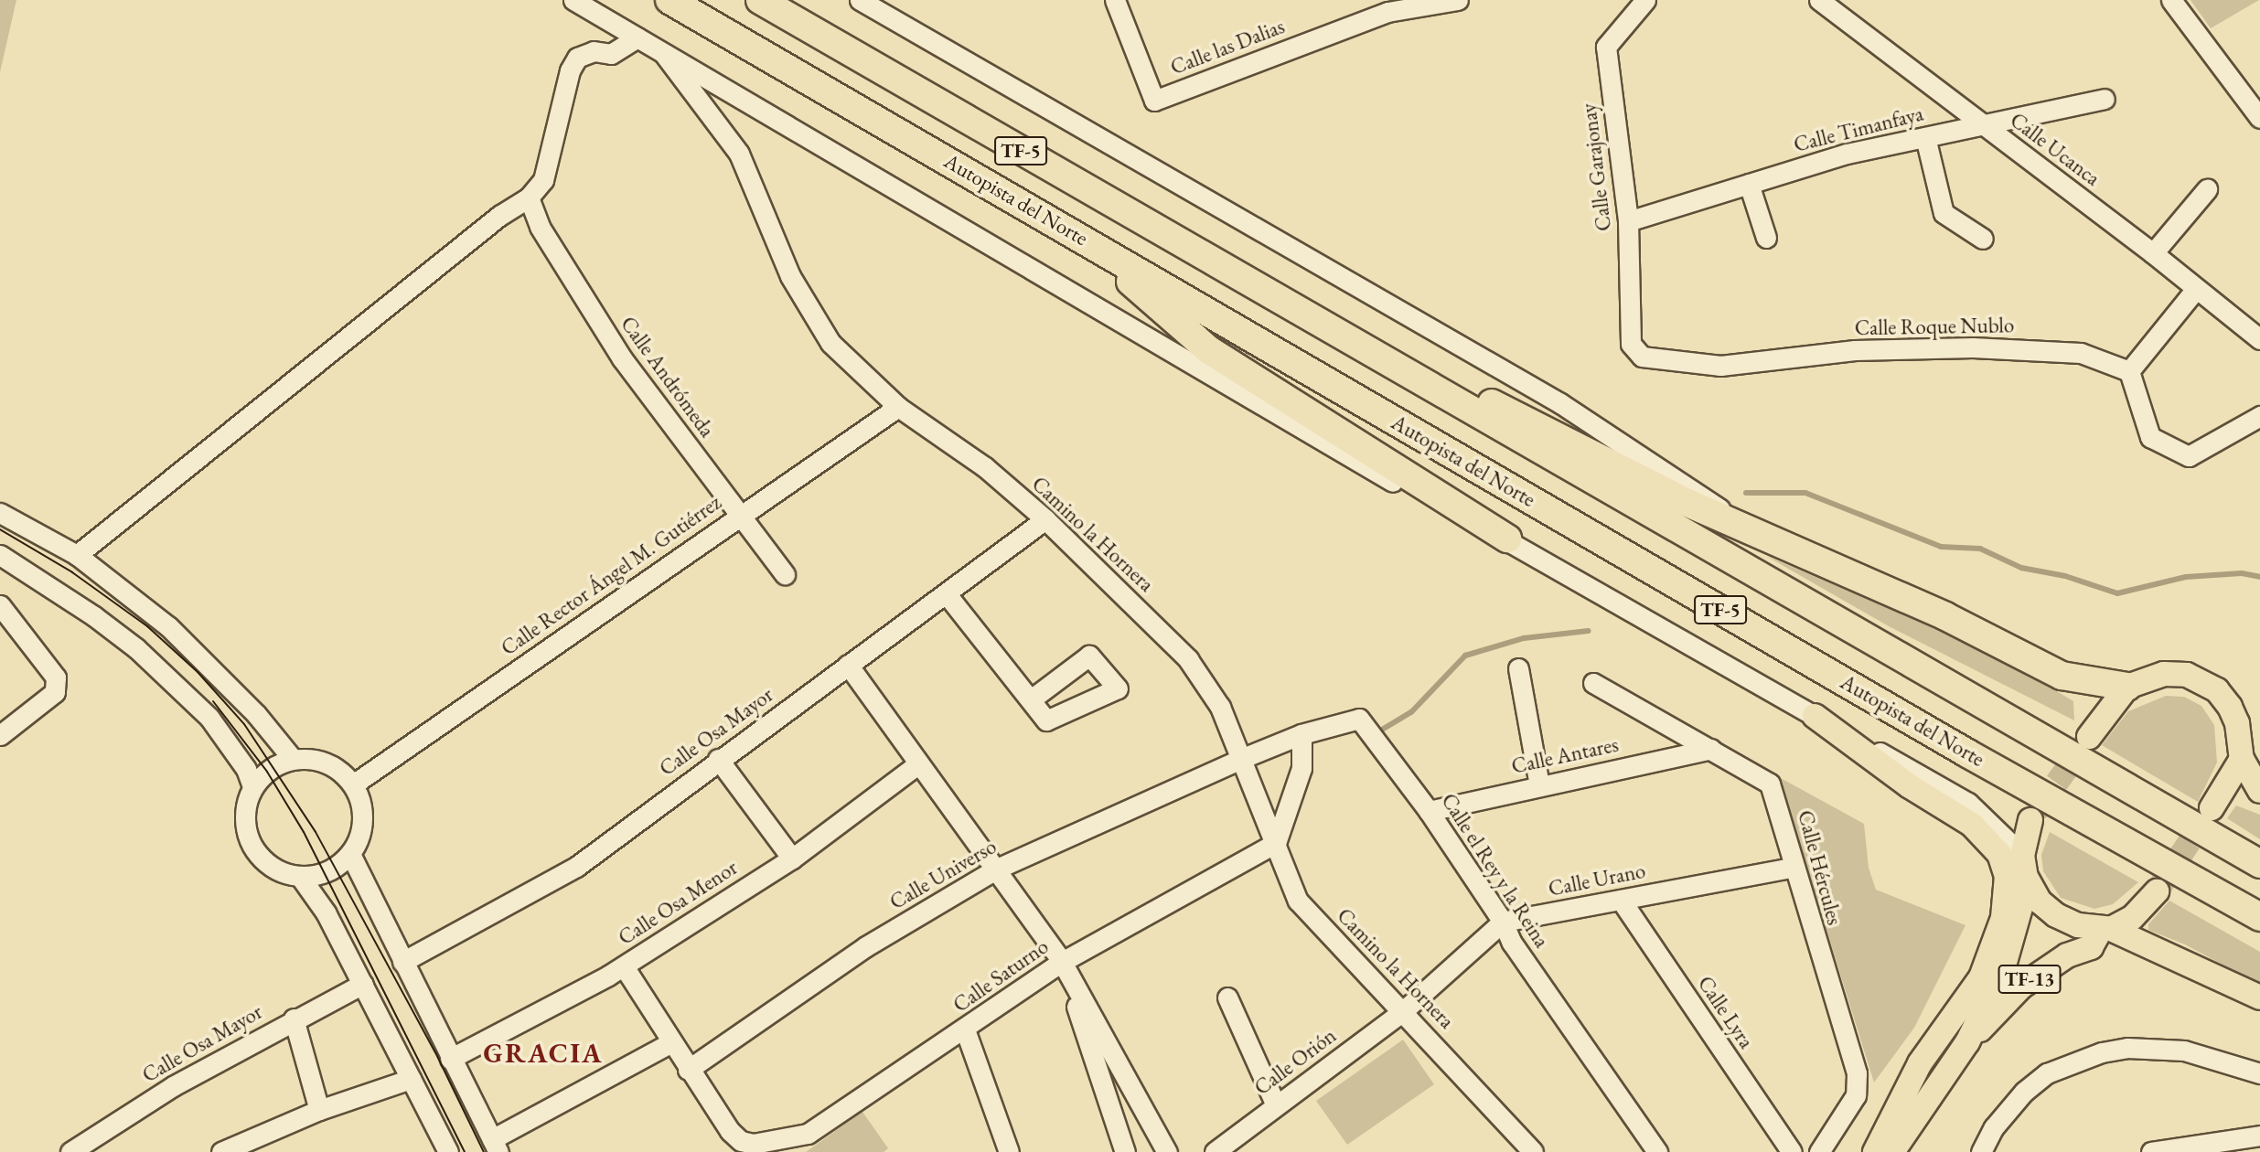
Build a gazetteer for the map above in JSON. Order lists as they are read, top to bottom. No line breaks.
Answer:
{"streets":{"highway":["TF-5","Autopista del Norte"],"main road":["TF-13"],"street":["Calle las Dalias","Calle Timanfaya","Calle Ucanca","Calle Garajonay","Calle Roque Nublo","Calle Andrómeda","Camino la Hornera","Calle Rector Ángel M. Gutiérrez","Calle Osa Mayor","Calle Antares","Calle Hércules","Calle el Rey y la Reina","Calle Universo","Calle Urano","Calle Osa Menor","Calle Saturno","Calle Lyra","Calle Orión"]},"crossings":[["Calle Timanfaya","Calle Ucanca"],["Calle Timanfaya","Calle Garajonay"],["Calle Garajonay","Calle Roque Nublo"],["Calle Andrómeda","Calle Rector Ángel M. Gutiérrez"],["Camino la Hornera","Calle Rector Ángel M. Gutiérrez"],["Camino la Hornera","Calle Osa Mayor"],["Camino la Hornera","Calle el Rey y la Reina"],["Camino la Hornera","Calle Universo"],["Camino la Hornera","Calle Saturno"],["Camino la Hornera","Calle Orión"],["Calle Antares","Calle Hércules"],["Calle Antares","Calle el Rey y la Reina"],["Calle Hércules","Calle Urano"],["Calle el Rey y la Reina","Calle Universo"],["Calle el Rey y la Reina","Calle Urano"],["Calle Urano","Calle Lyra"]],"districts":["GRACIA"]}
